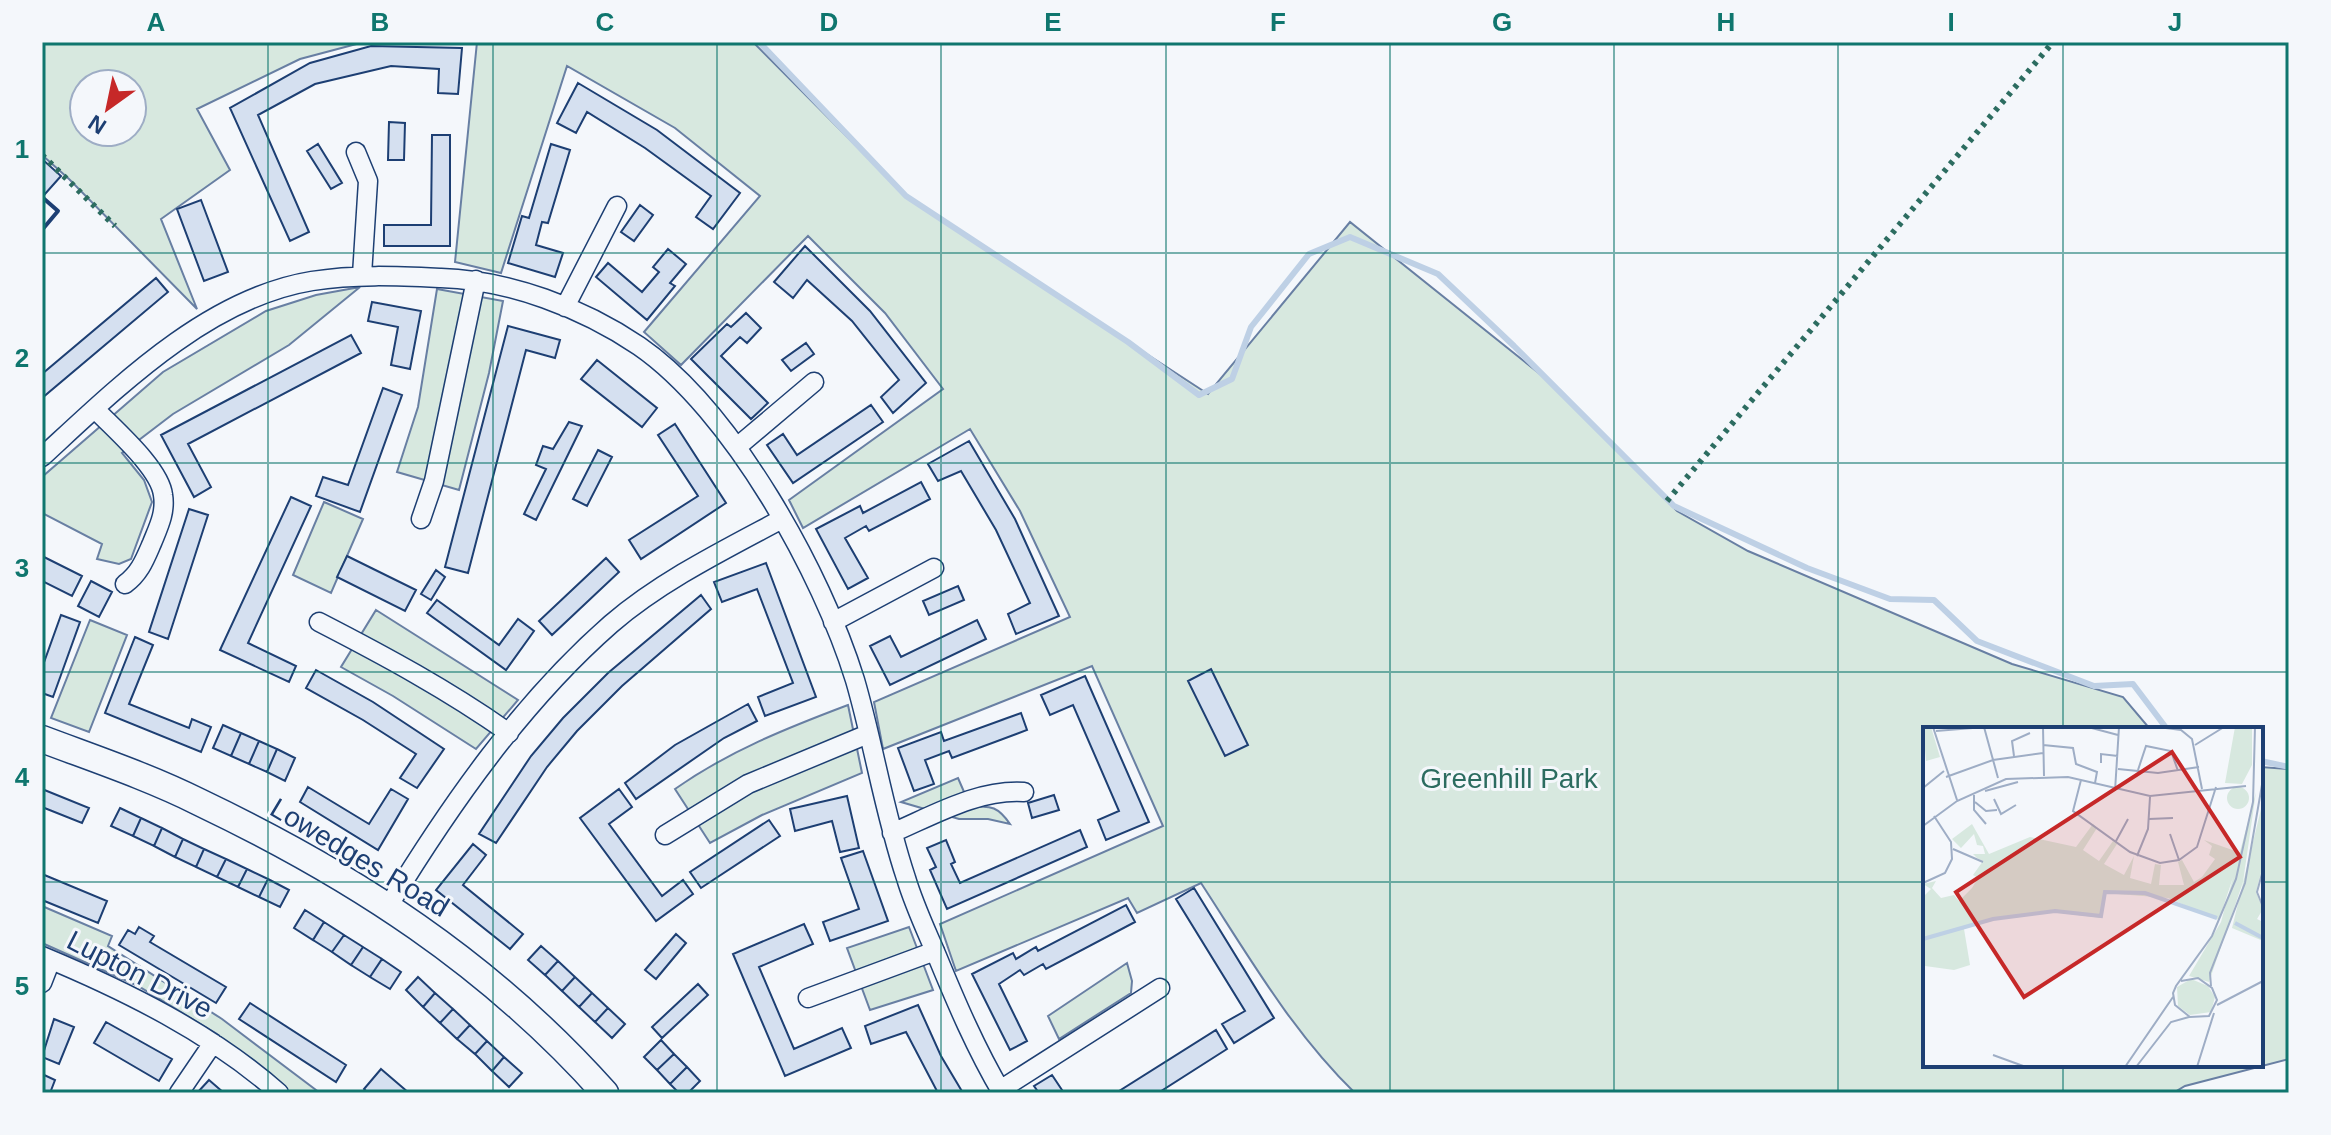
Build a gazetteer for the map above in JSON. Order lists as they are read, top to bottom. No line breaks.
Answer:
{"streets":{"street":["Lowedges Road","Lupton Drive"]},"parks":["Greenhill Park"],"north":"bottom left","grid":{"columns":["A","B","C","D","E","F","G","H","I","J"],"rows":["1","2","3","4","5"]}}
